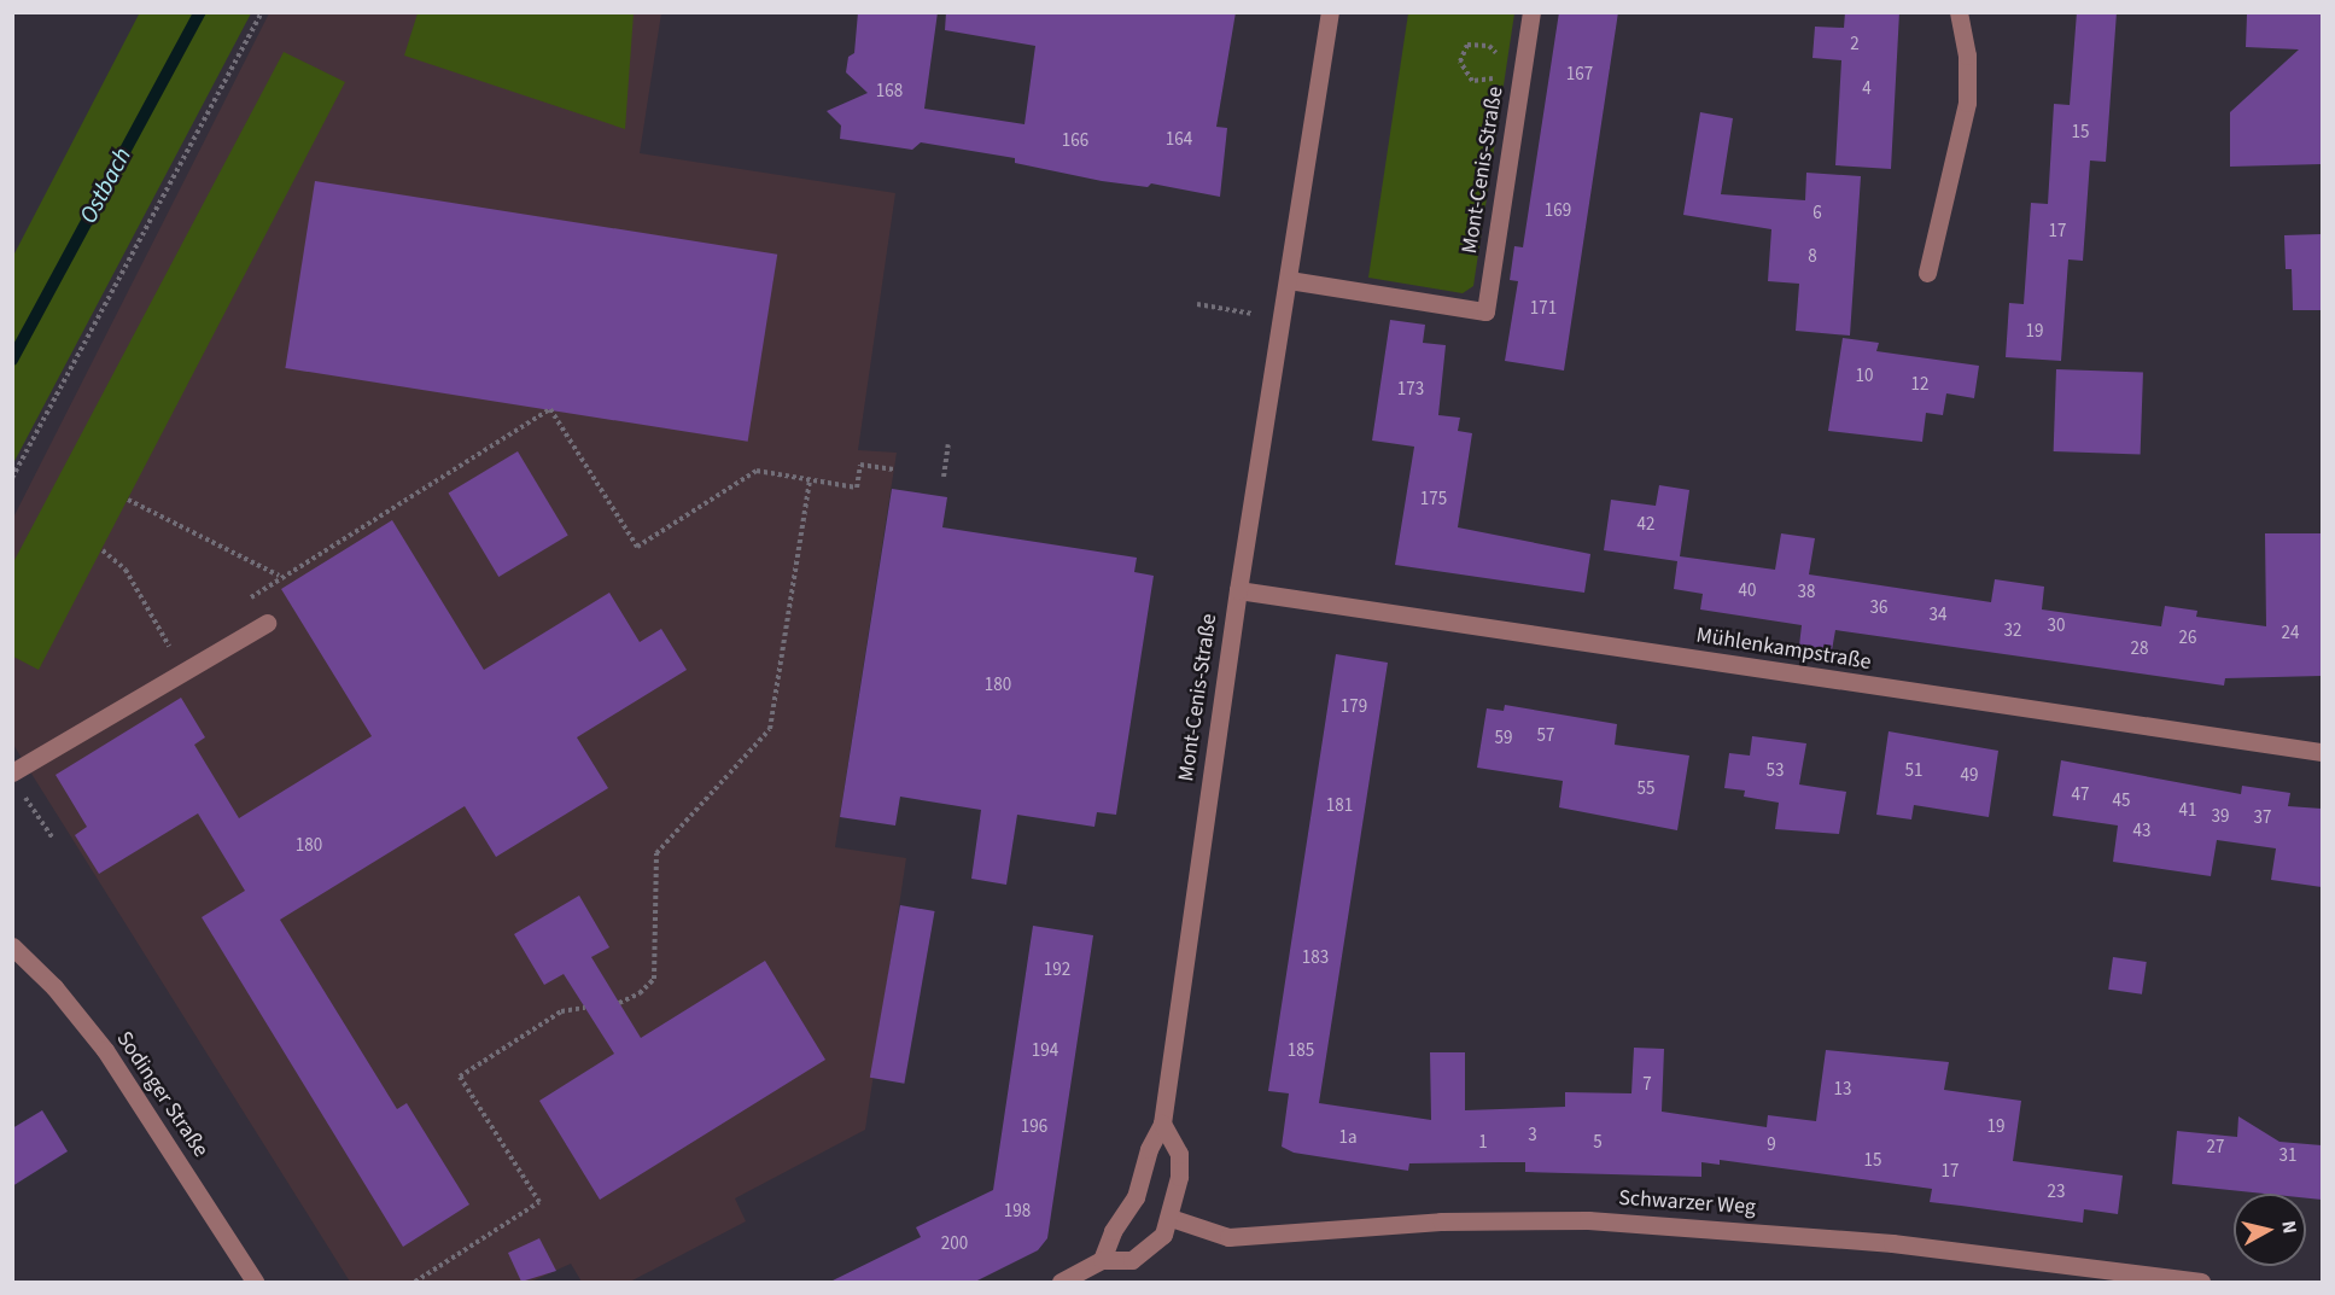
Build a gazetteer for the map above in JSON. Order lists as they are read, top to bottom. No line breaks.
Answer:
{"streets":{"street":["Mont-Cenis-Straße","Mühlenkampstraße","Sodinger Straße","Schwarzer Weg"]},"crossings":[["Mont-Cenis-Straße","Mühlenkampstraße"]],"water":["Ostbach"],"house_numbers":["2","167","4","168","15","164","166","169","6","17","8","171","19","10","12","173","175","42","40","38","36","34","30","32","24","26","28","180","179","57","59","53","51","49","55","47","45","181","41","39","37","43","180","183","192","194","185","7","13","196","19","3","1a","1","5","9","27","31","15","17","23","198","200"],"north":"right"}
